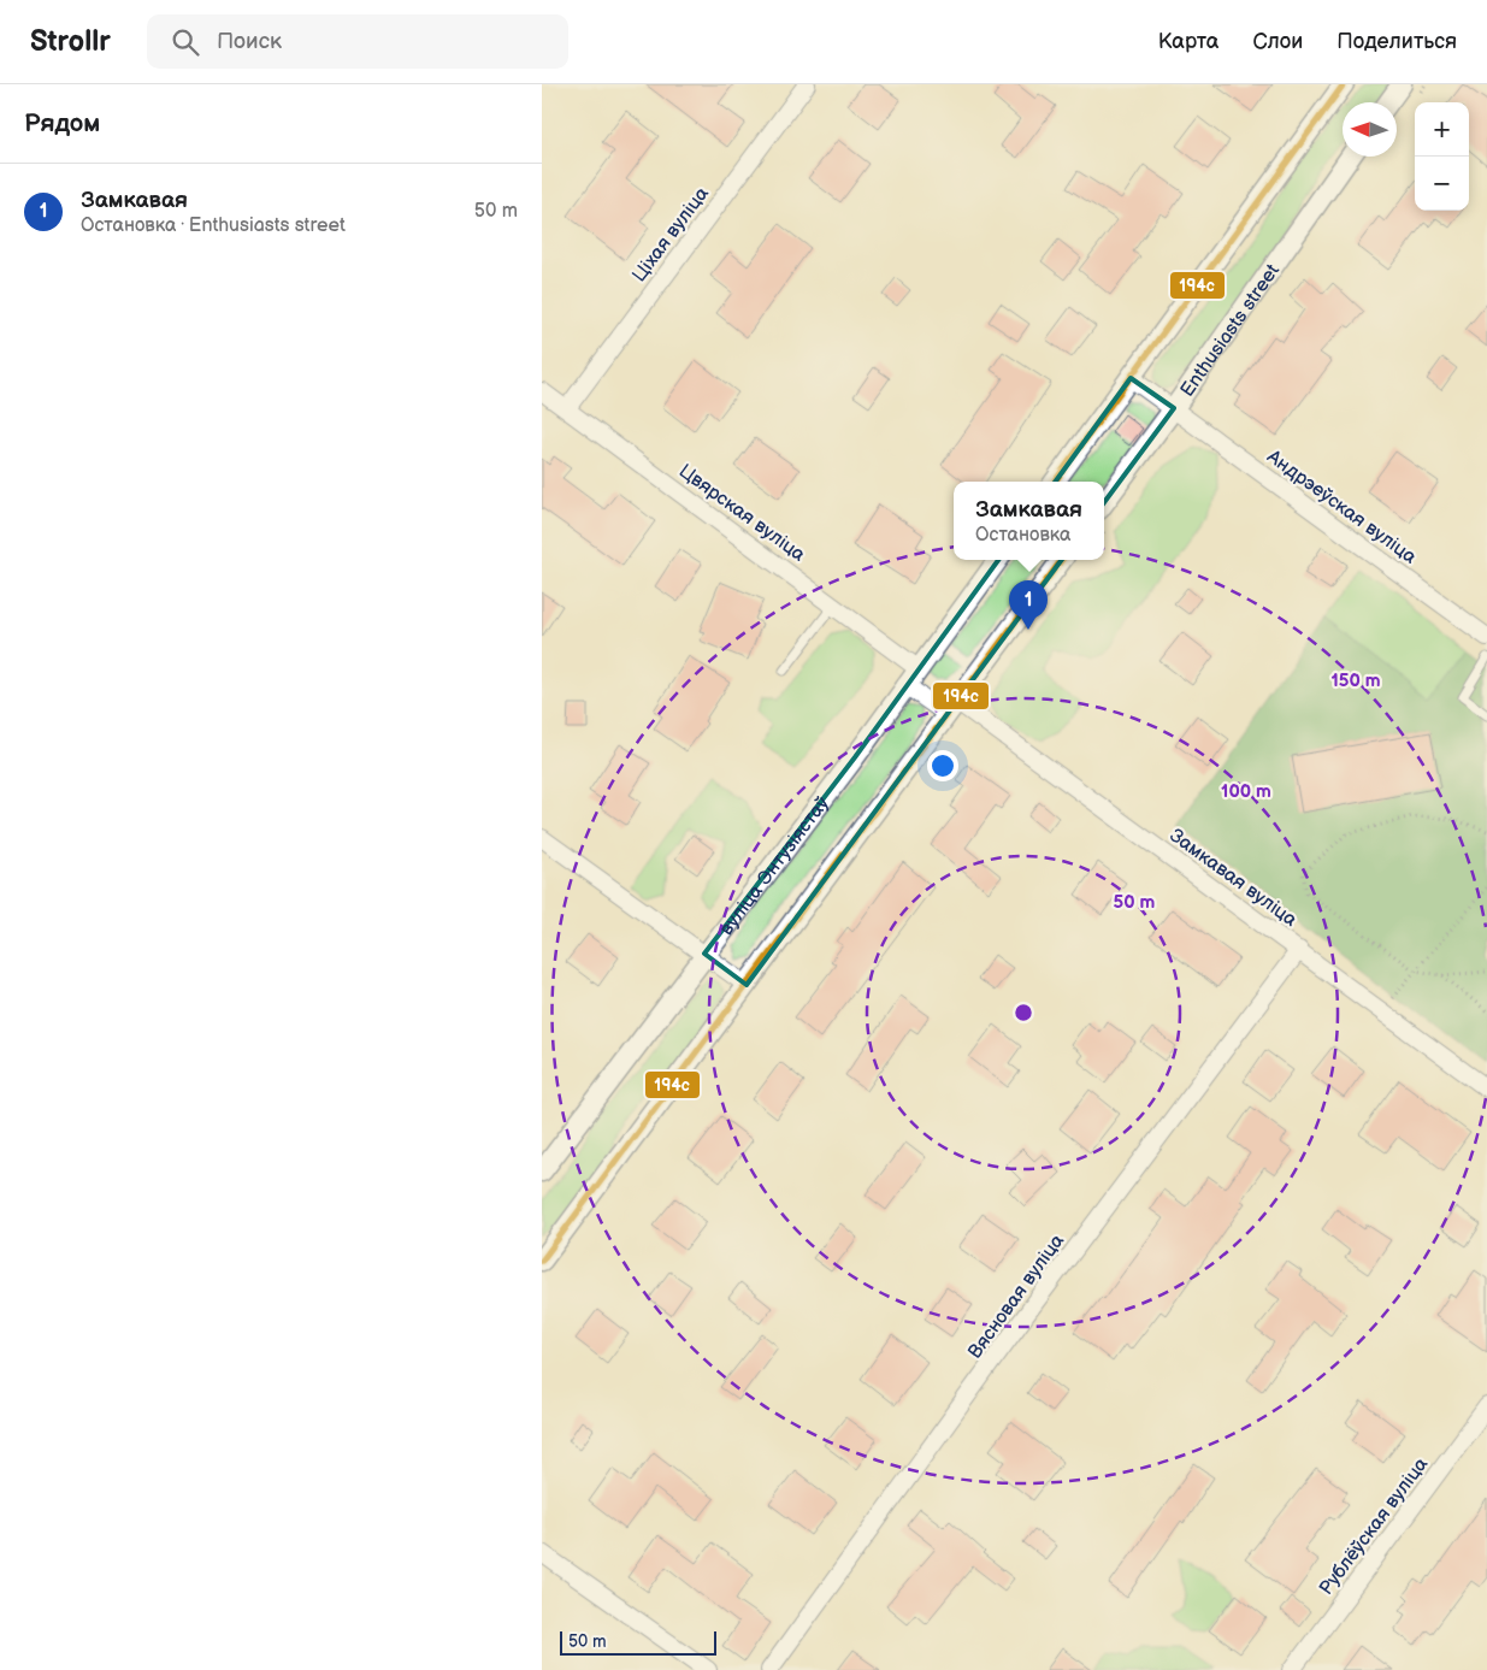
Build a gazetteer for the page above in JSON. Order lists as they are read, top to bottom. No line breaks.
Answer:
{"streets":{"street":["Ціхая вуліца","Enthusiasts street","Андрэеўская вуліца","Цвярская вуліца","вуліца Энтузіястаў","Замкавая вуліца","Вясновая вуліца","Рублёўская вуліца"]},"crossings":[["Ціхая вуліца","Цвярская вуліца"],["Enthusiasts street","Андрэеўская вуліца"],["Цвярская вуліца","вуліца Энтузіястаў"],["вуліца Энтузіястаў","Замкавая вуліца"],["Замкавая вуліца","Вясновая вуліца"]],"lines":["transit line 194с"],"scale_bar":"50 m","north":"left","page":{"header":"Strollr","search":"Поиск","nav":["Карта","Слои","Поделиться"],"heading":"Рядом","map_buttons":["+","−"],"list":[{"mark":"1","name":"Замкавая","note":"Остановка · Enthusiasts street","value":"50 m"}],"popup":["Замкавая","Остановка"],"pins":"1","scale":"50 m"},"rings":["150 m","100 m","50 m"]}
